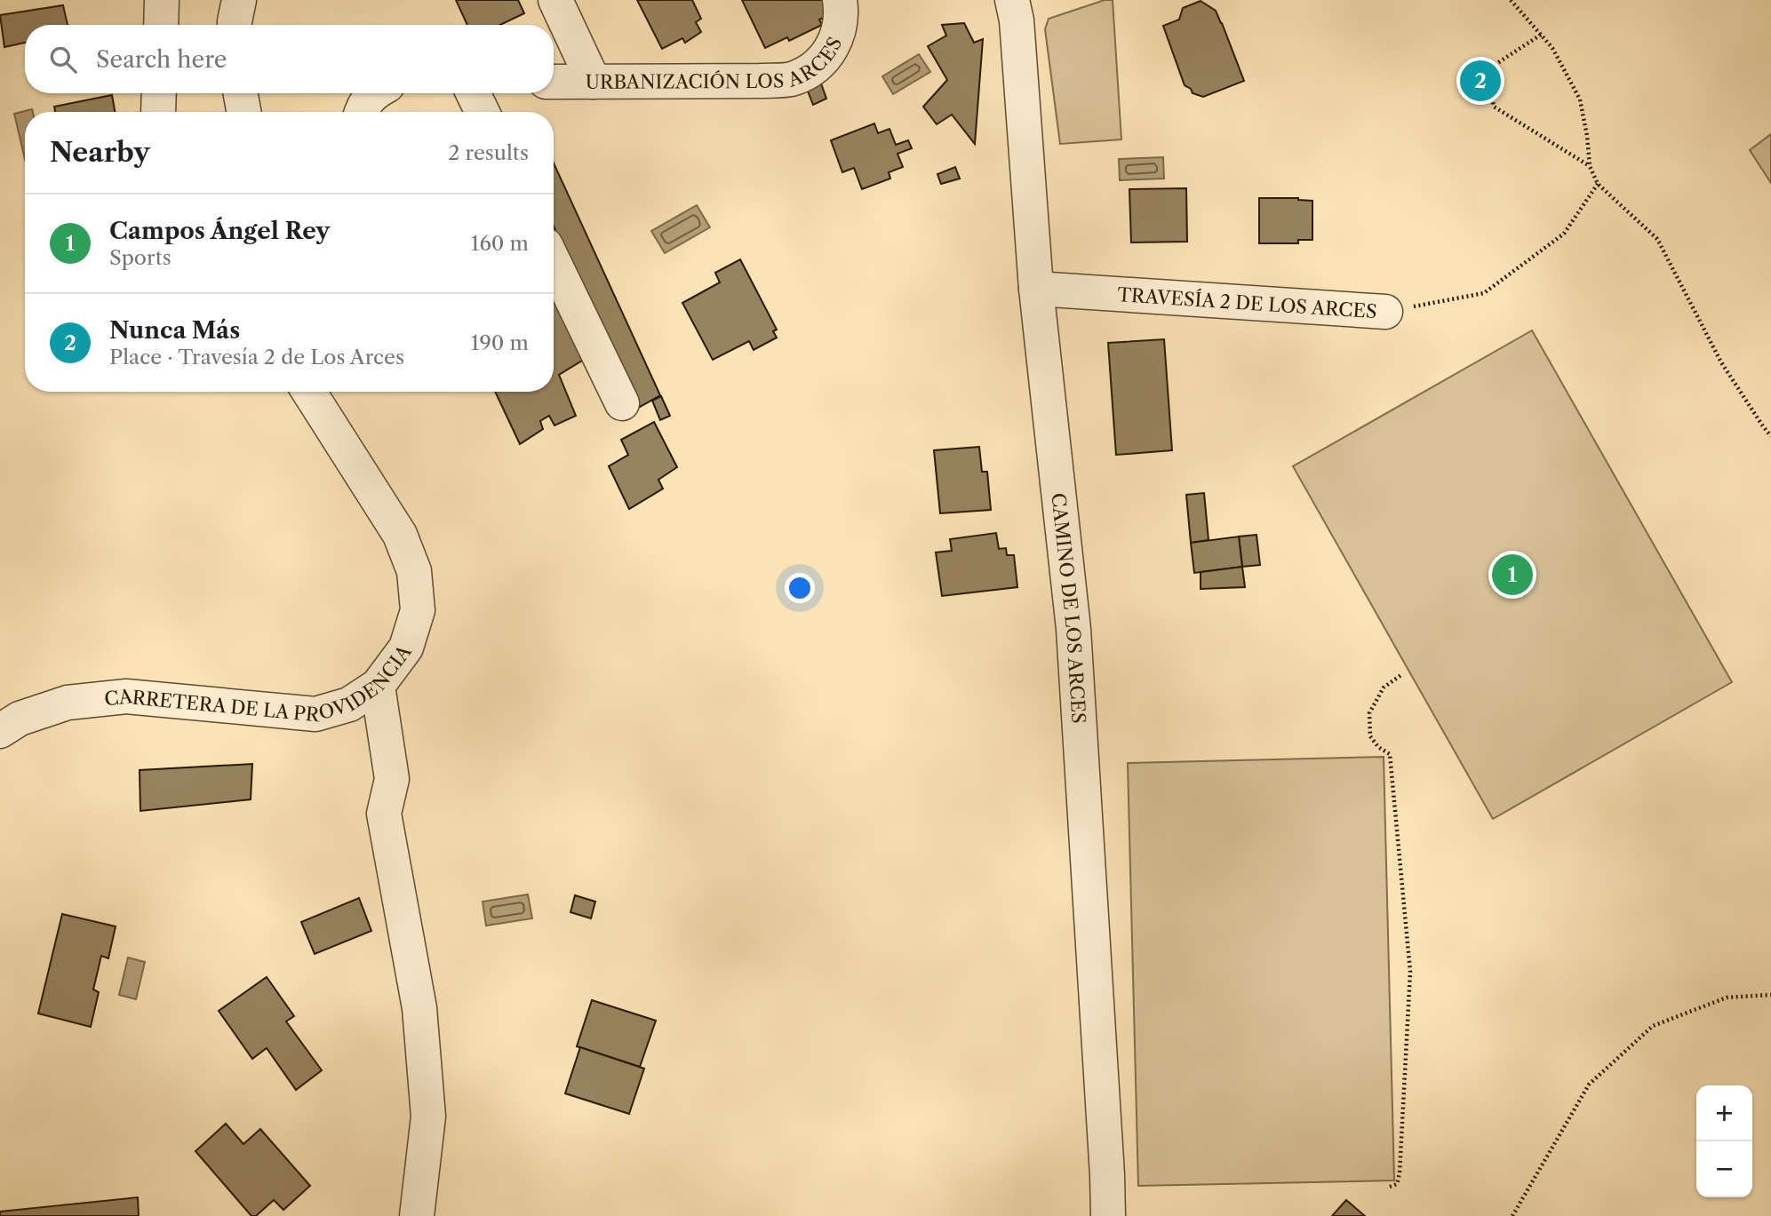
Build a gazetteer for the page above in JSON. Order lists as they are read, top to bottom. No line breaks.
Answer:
{"streets":{"street":["URBANIZACIÓN LOS ARCES","TRAVESÍA 2 DE LOS ARCES","CAMINO DE LOS ARCES","CARRETERA DE LA PROVIDENCIA"]},"crossings":[["TRAVESÍA 2 DE LOS ARCES","CAMINO DE LOS ARCES"]],"page":{"search":"Search here","pins":["2","1"],"heading":["Nearby","2 results"],"list":[{"mark":"1","name":"Campos Ángel Rey","note":"Sports","value":"160 m"},{"mark":"2","name":"Nunca Más","note":"Place · Travesía 2 de Los Arces","value":"190 m"}],"map_buttons":["+","−"]}}
